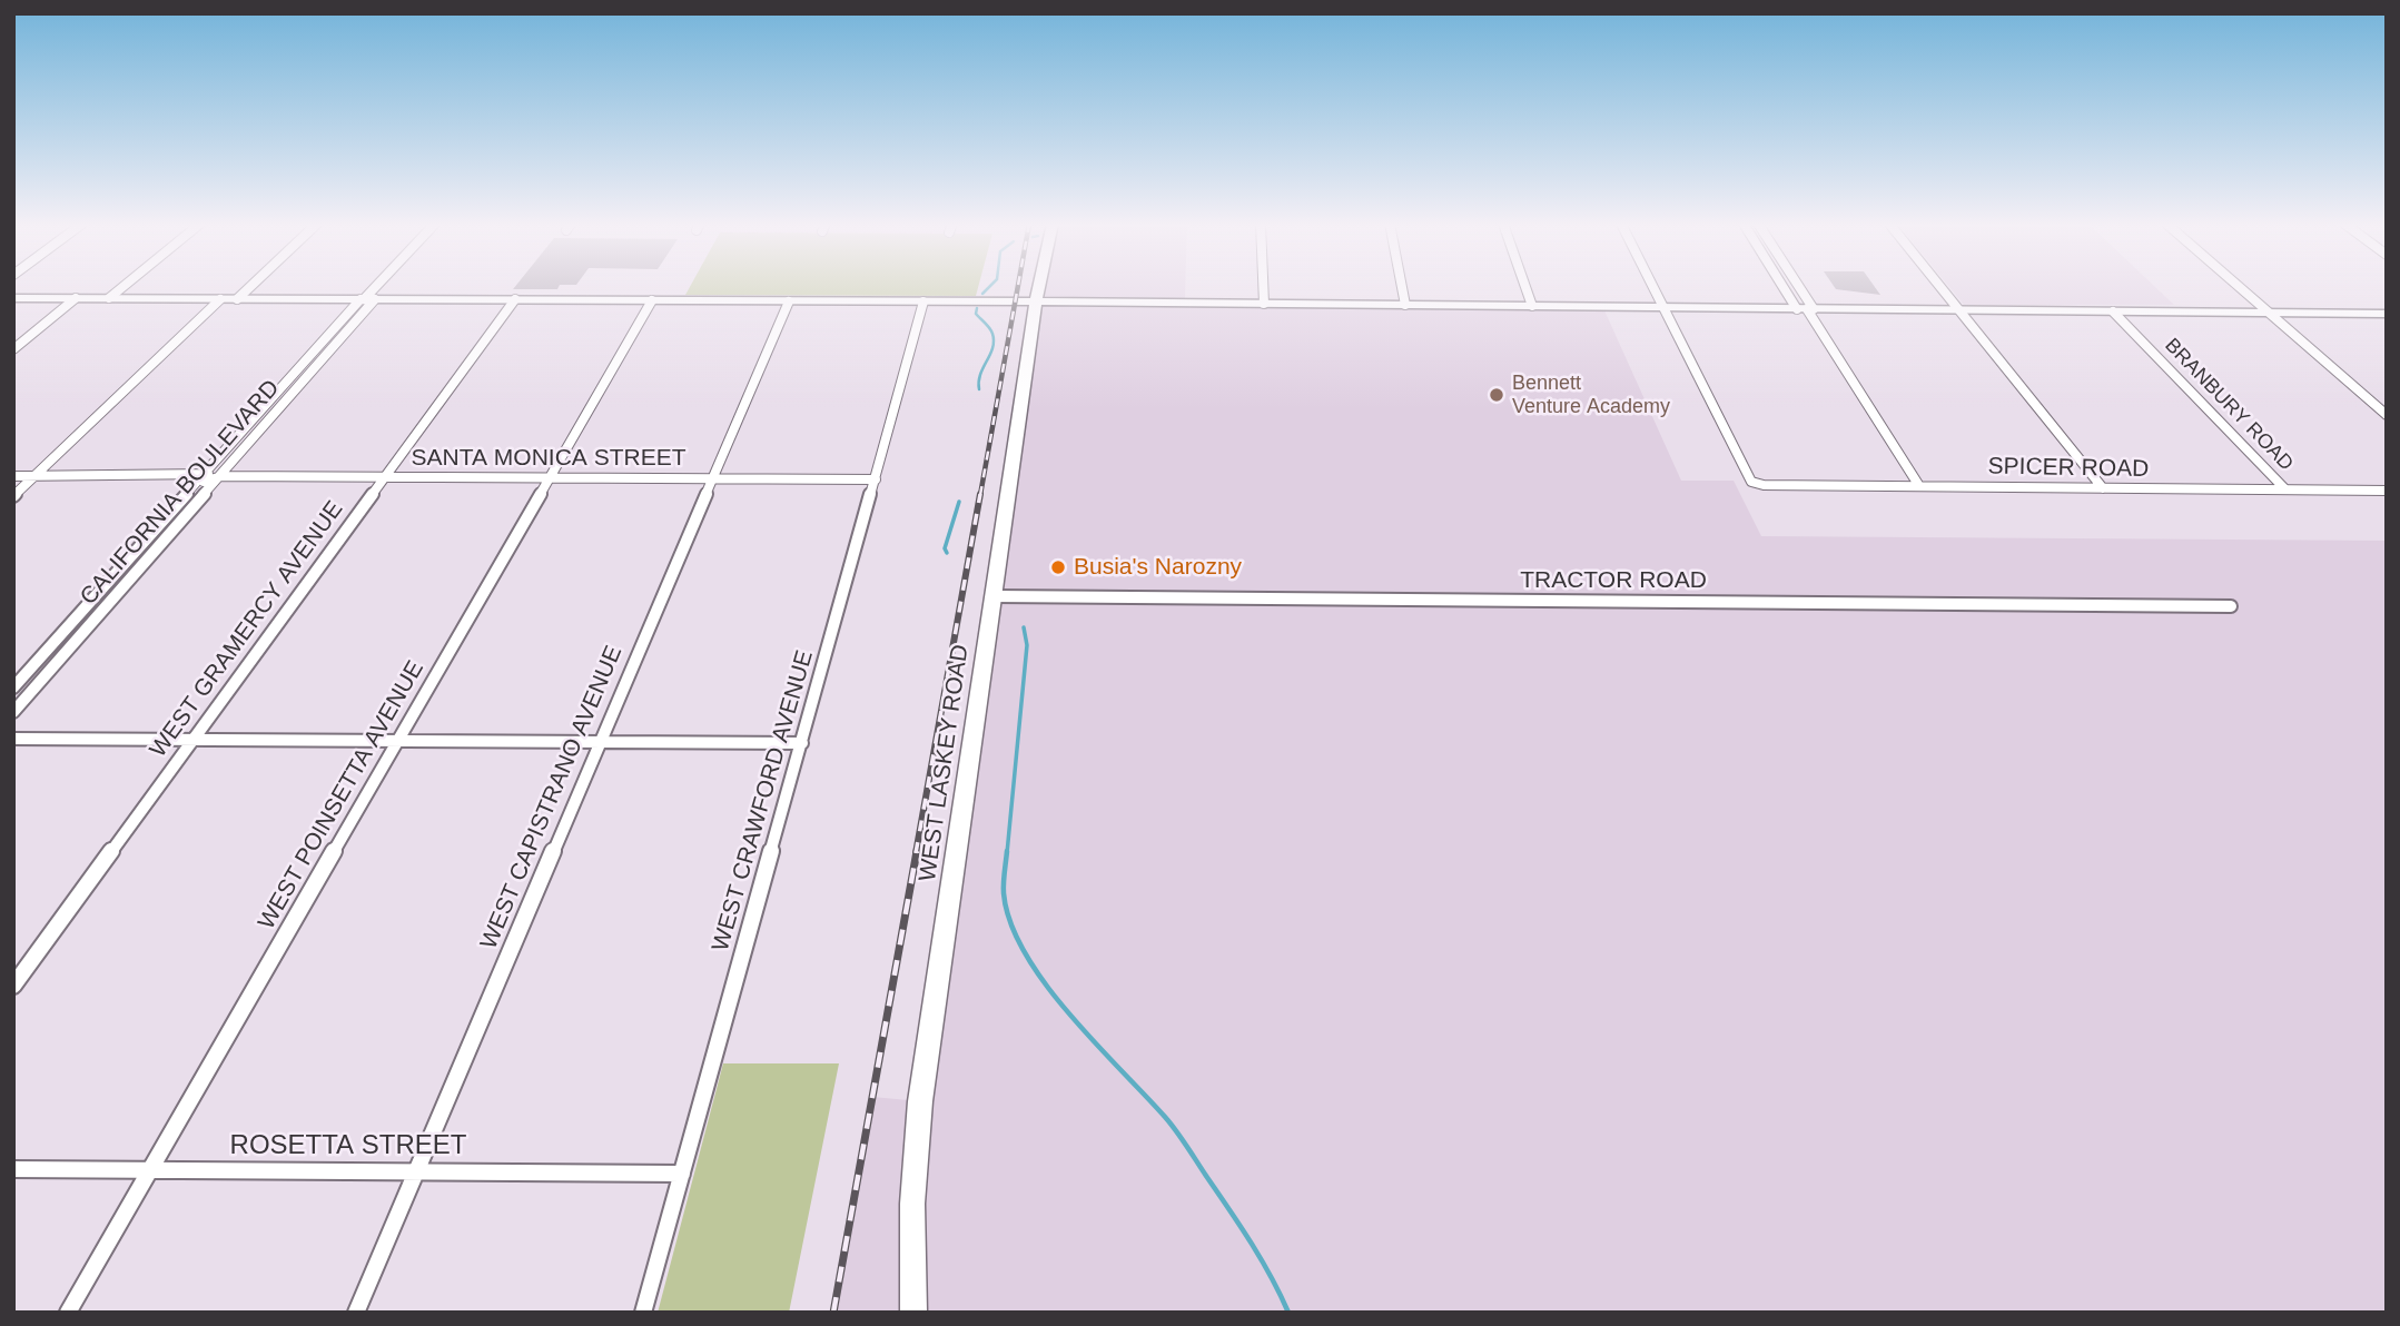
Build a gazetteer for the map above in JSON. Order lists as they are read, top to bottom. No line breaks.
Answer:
{"streets":{"street":["BRANBURY ROAD","SANTA MONICA STREET","SPICER ROAD","CALIFORNIA BOULEVARD","TRACTOR ROAD","WEST GRAMERCY AVENUE","WEST LASKEY ROAD","WEST POINSETTA AVENUE","WEST CAPISTRANO AVENUE","WEST CRAWFORD AVENUE","ROSETTA STREET"]},"crossings":[["BRANBURY ROAD","SPICER ROAD"],["SANTA MONICA STREET","CALIFORNIA BOULEVARD"],["SANTA MONICA STREET","WEST GRAMERCY AVENUE"],["SANTA MONICA STREET","WEST POINSETTA AVENUE"],["SANTA MONICA STREET","WEST CAPISTRANO AVENUE"],["SANTA MONICA STREET","WEST CRAWFORD AVENUE"],["TRACTOR ROAD","WEST LASKEY ROAD"],["WEST POINSETTA AVENUE","ROSETTA STREET"],["WEST CAPISTRANO AVENUE","ROSETTA STREET"],["WEST CRAWFORD AVENUE","ROSETTA STREET"]],"places":["Bennett Venture Academy","Busia's Narozny"]}
